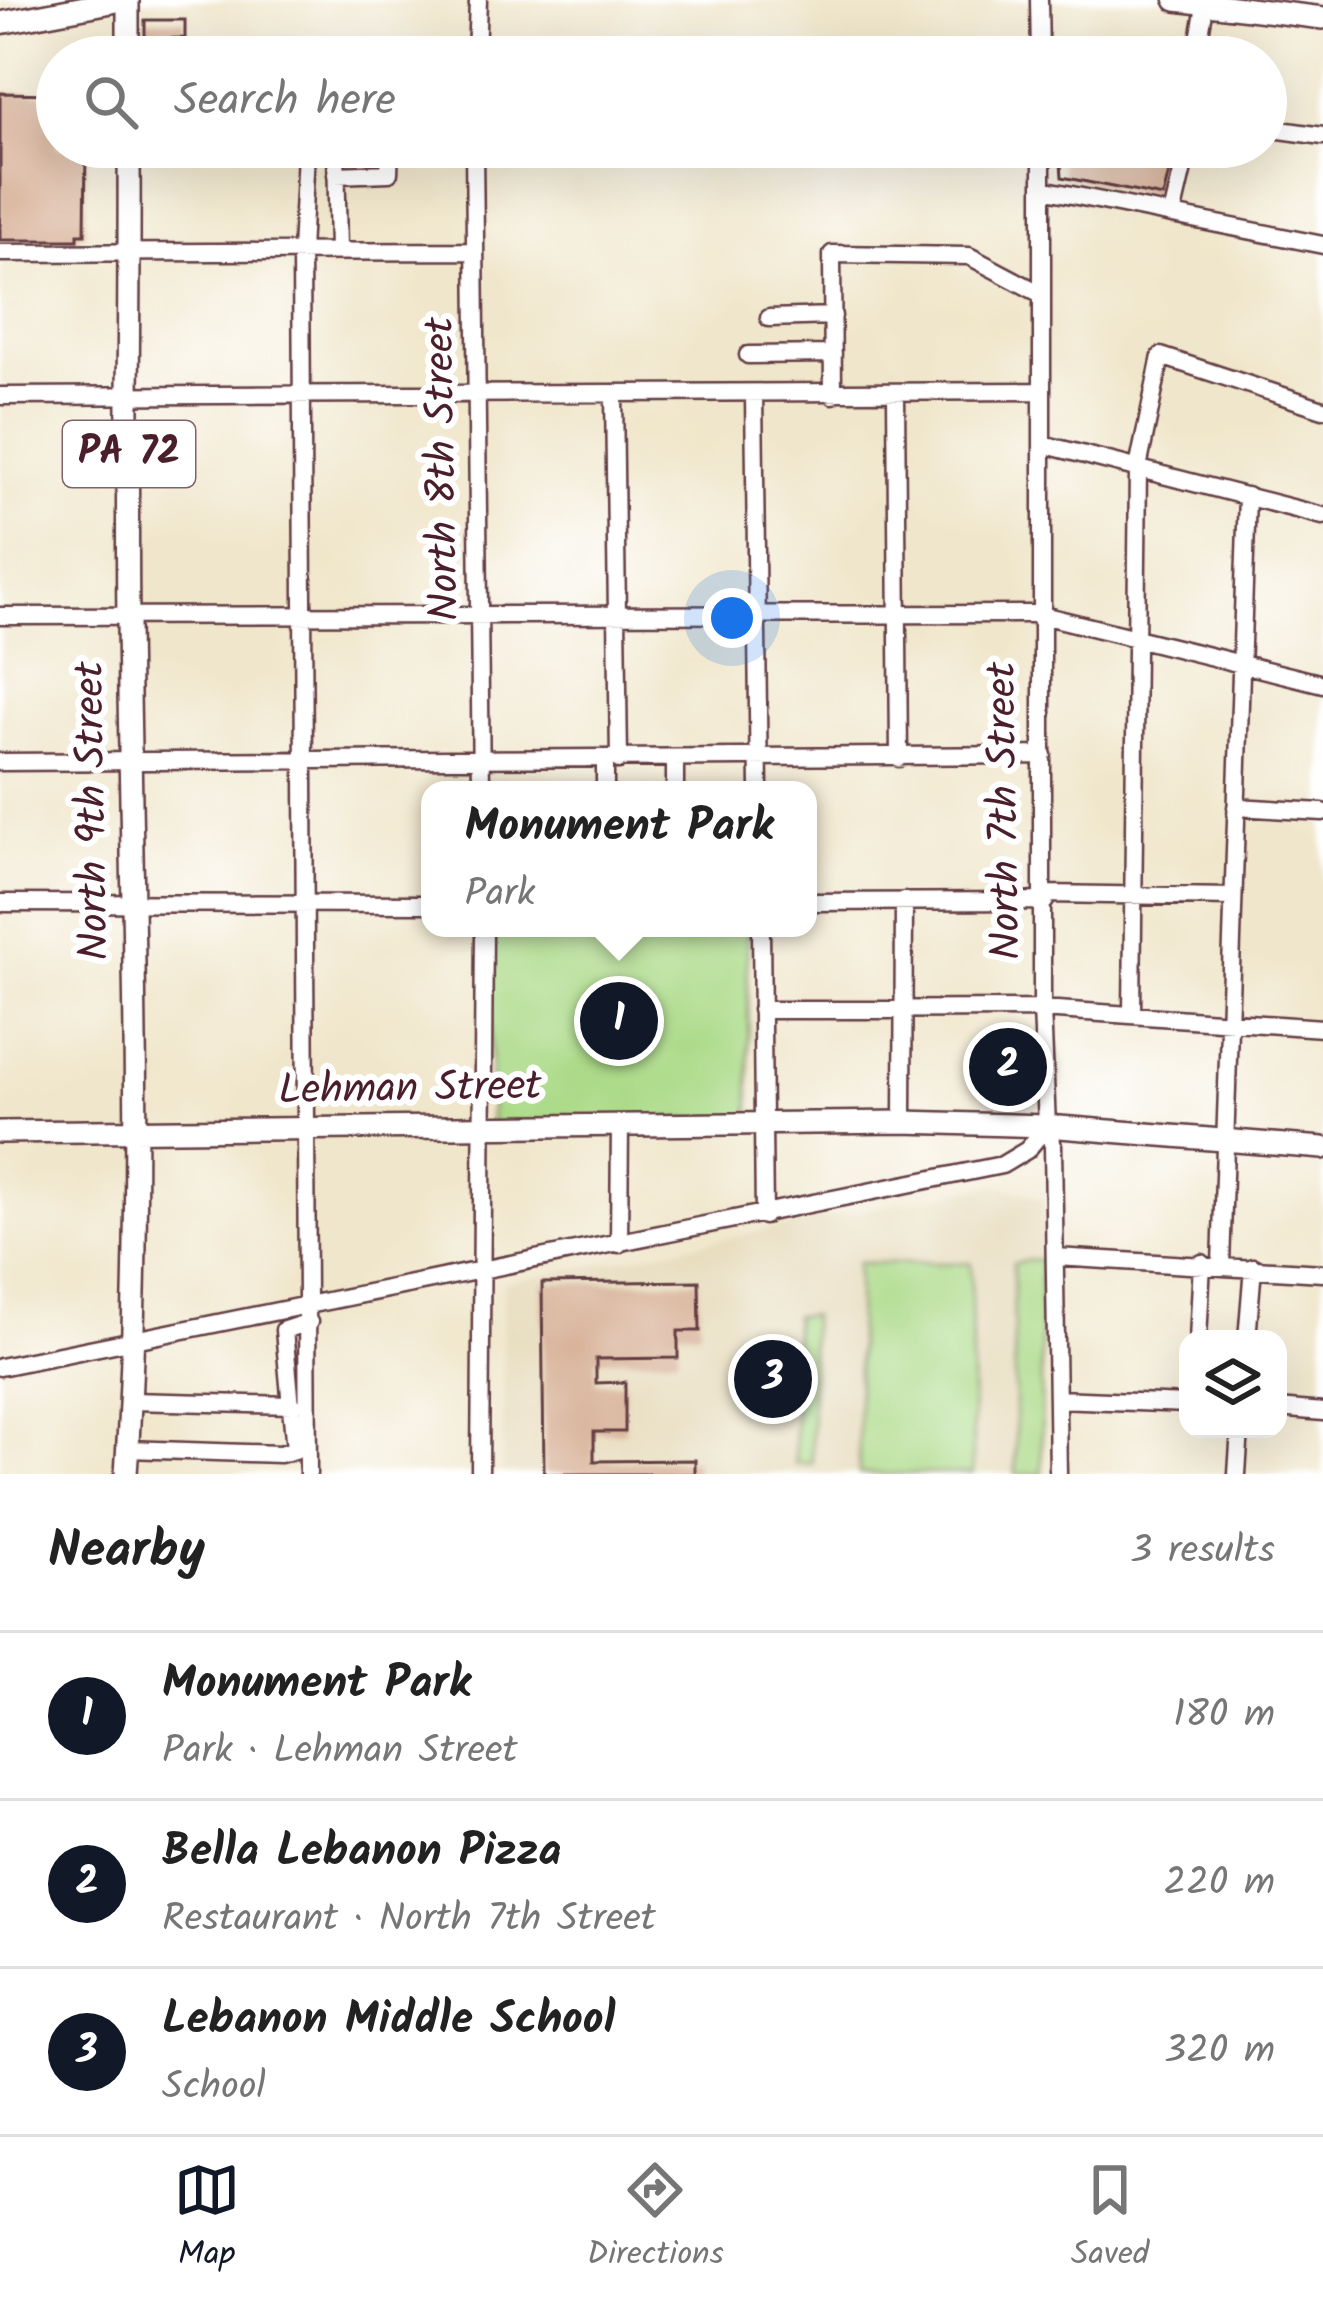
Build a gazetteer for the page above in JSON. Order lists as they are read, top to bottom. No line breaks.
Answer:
{"streets":{"main road":["PA 72","North 9th Street","Lehman Street"],"street":["North 8th Street","North 7th Street"]},"crossings":[["North 9th Street","Lehman Street"],["North 7th Street","Lehman Street"]],"page":{"search":"Search here","popup":["Monument Park","Park"],"pins":["1","2","3"],"heading":["Nearby","3 results"],"list":[{"mark":"1","name":"Monument Park","note":"Park · Lehman Street","value":"180 m"},{"mark":"2","name":"Bella Lebanon Pizza","note":"Restaurant · North 7th Street","value":"220 m"},{"mark":"3","name":"Lebanon Middle School","note":"School","value":"320 m"}],"nav":["Map","Directions","Saved"]}}
